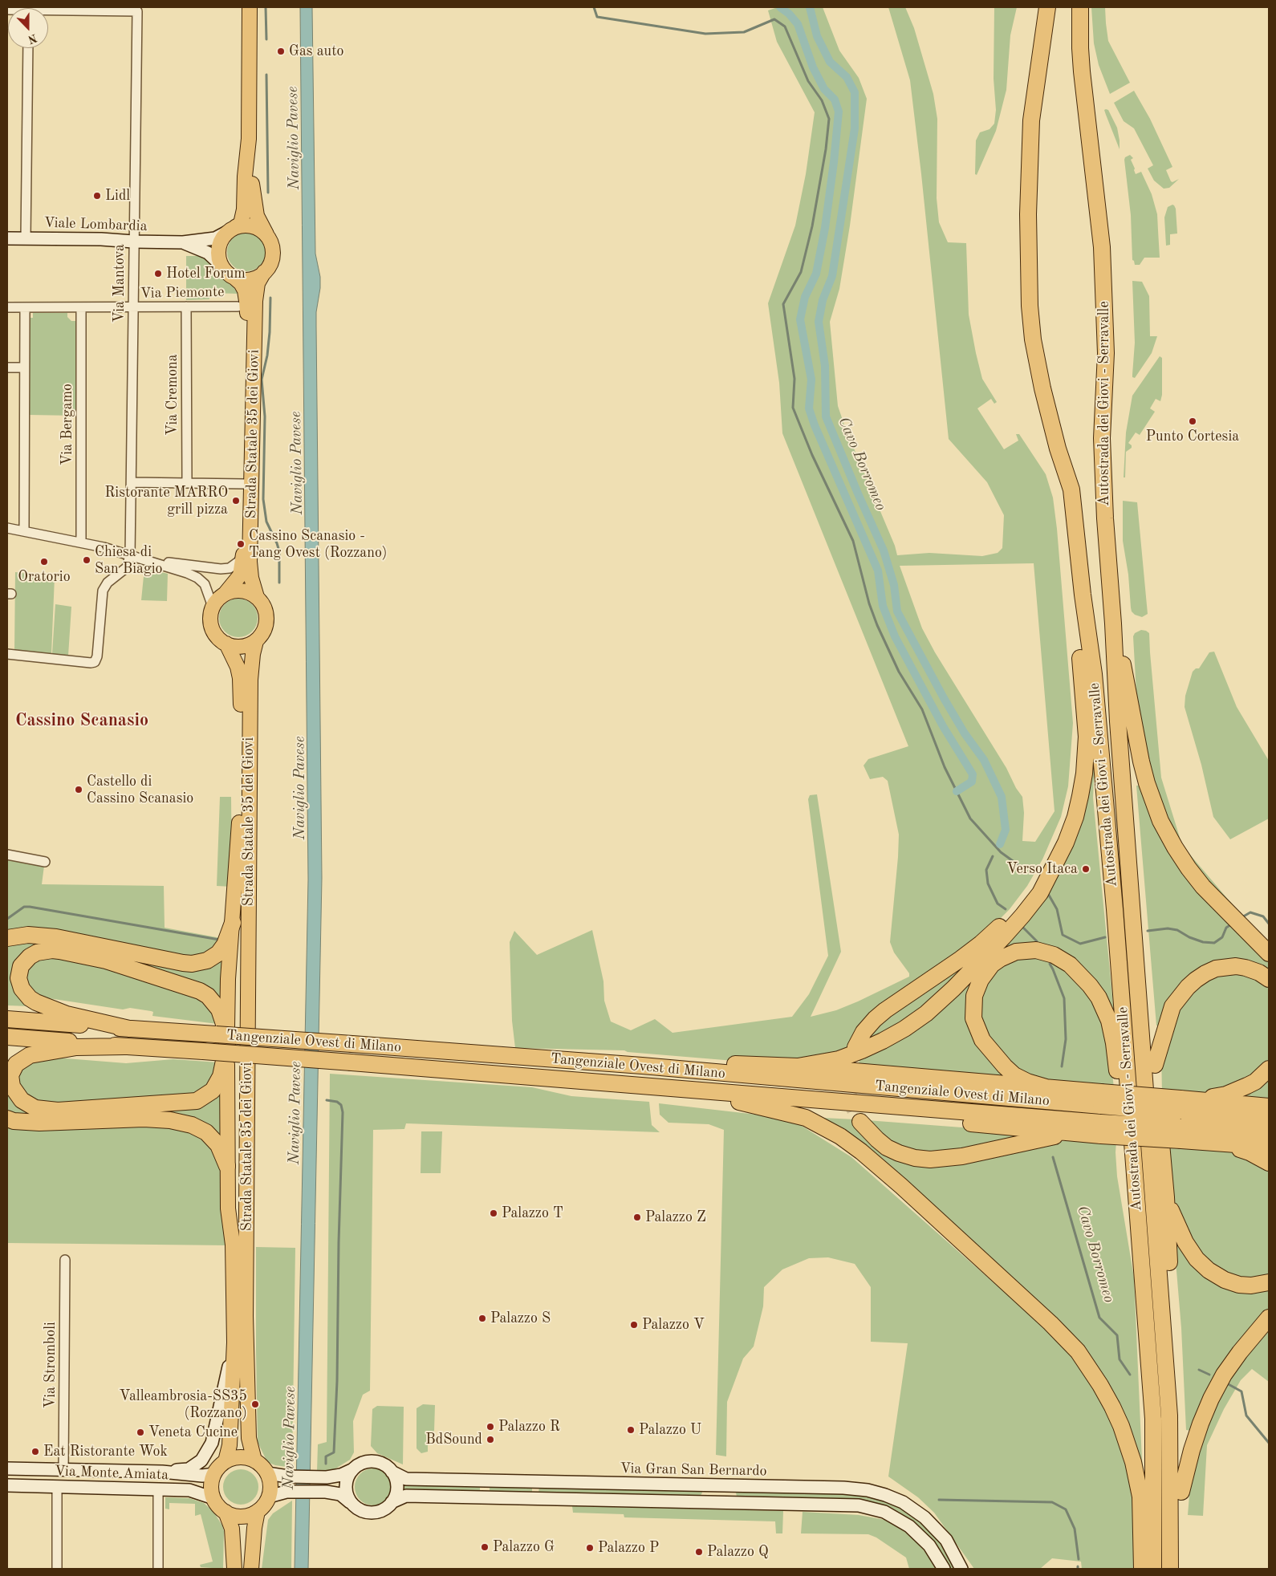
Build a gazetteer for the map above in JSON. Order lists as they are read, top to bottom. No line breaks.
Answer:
{"streets":{"highway":["Autostrada dei Giovi - Serravalle","Tangenziale Ovest di Milano"],"main road":["Viale Lombardia","Strada Statale 35 dei Giovi","Via Gran San Bernardo","Via Monte Amiata"],"street":["Via Mantova","Via Piemonte","Via Cremona","Via Bergamo","Via Stromboli"]},"crossings":[["Viale Lombardia","Via Mantova"],["Viale Lombardia","Strada Statale 35 dei Giovi"],["Via Mantova","Via Piemonte"],["Via Piemonte","Via Cremona"],["Via Piemonte","Via Bergamo"],["Strada Statale 35 dei Giovi","Via Monte Amiata"],["Via Stromboli","Via Monte Amiata"]],"districts":["Cassino Scanasio"],"water":["Naviglio Pavese","Cavo Borromeo"],"places":["Gas auto","Lidl","Hotel Forum","Punto Cortesia","Ristorante MARRO grill pizza","Cassino Scanasio - Tang Ovest (Rozzano)","Chiesa di San Biagio","Oratorio","Castello di Cassino Scanasio","Verso Itaca","Palazzo T","Palazzo Z","Palazzo S","Palazzo V","Valleambrosia-SS35 (Rozzano)","Palazzo R","Palazzo U","Veneta Cucine","BdSound","Eat Ristorante Wok","Palazzo G","Palazzo P","Palazzo Q"],"north":"bottom"}
